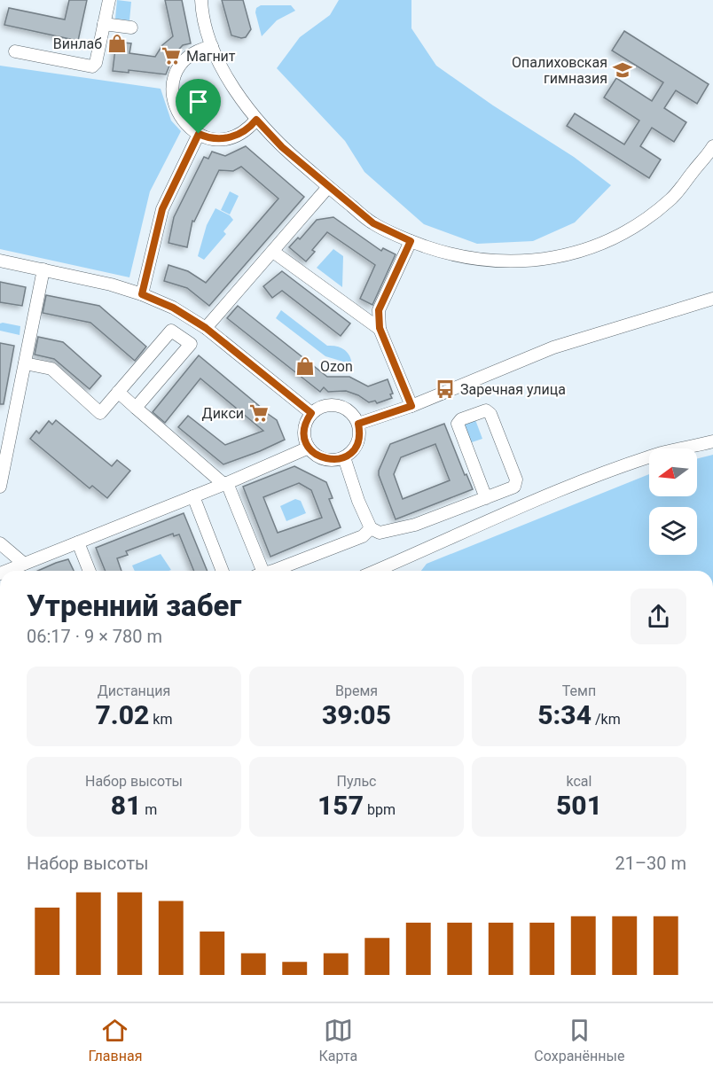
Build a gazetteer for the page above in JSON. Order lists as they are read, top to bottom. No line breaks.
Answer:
{"places":{"shop":["Винлаб","Ozon"],"supermarket":["Магнит","Дикси"],"school or university":["Опалиховская гимназия"],"bus stop":["Заречная улица"]},"north":"left","page":{"heading":["Утренний забег","06:17 · 9 × 780 m"],"stats":[["Дистанция","7.02 km"],["Время","39:05"],["Темп","5:34 /km"],["Набор высоты","81 m"],["Пульс","157 bpm"],["kcal","501"]],"chart":["Набор высоты","21–30 m"],"tabs":["Главная","Карта","Сохранённые"]}}
